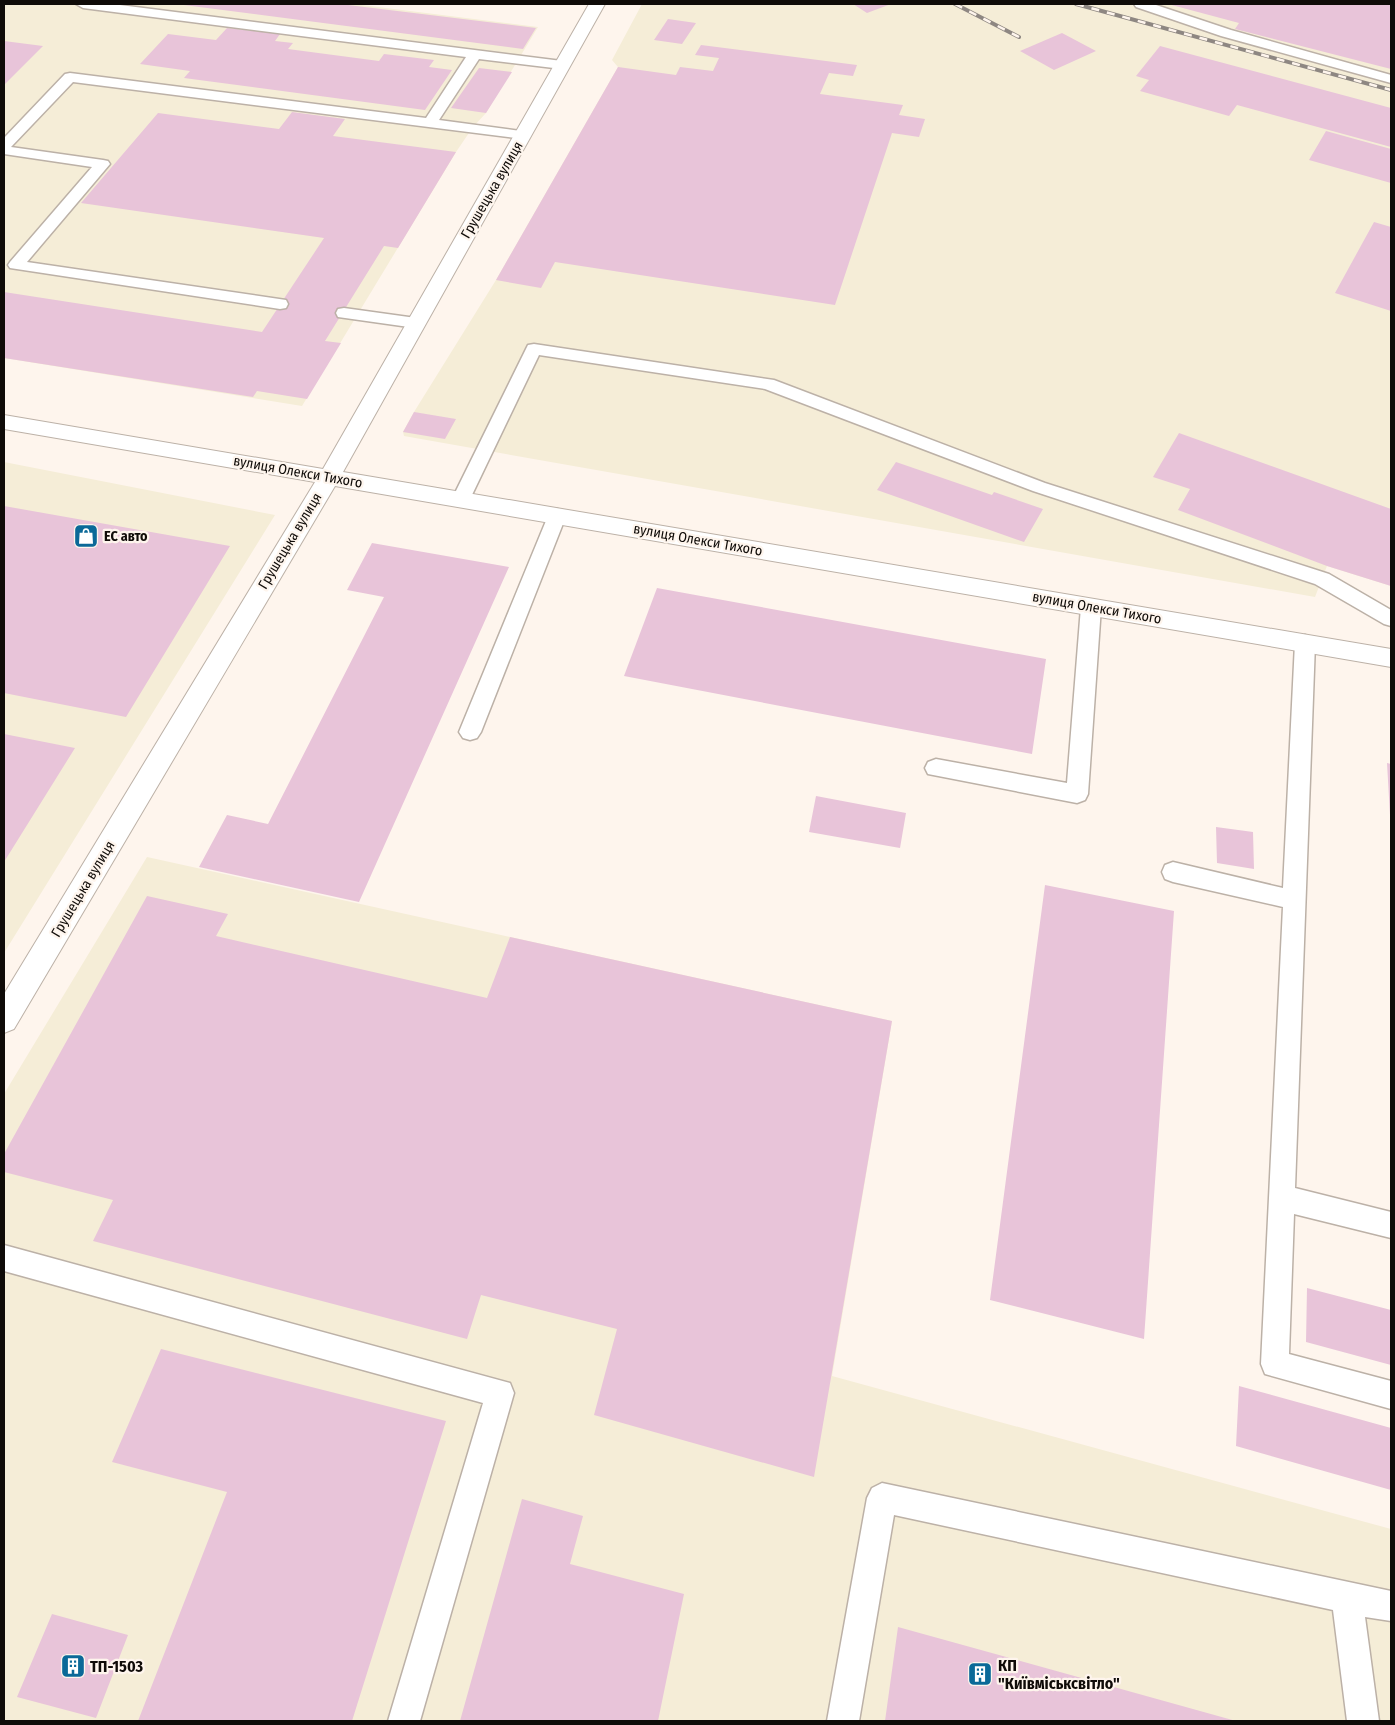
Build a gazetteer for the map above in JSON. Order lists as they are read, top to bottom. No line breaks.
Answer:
{"streets":{"street":["Грушецька вулиця","вулиця Олекси Тихого"]},"crossings":[["Грушецька вулиця","вулиця Олекси Тихого"]],"places":{"shop":["ЕС авто"],"building":["ТП-1503","КП \"Київміськсвітло\""]}}
